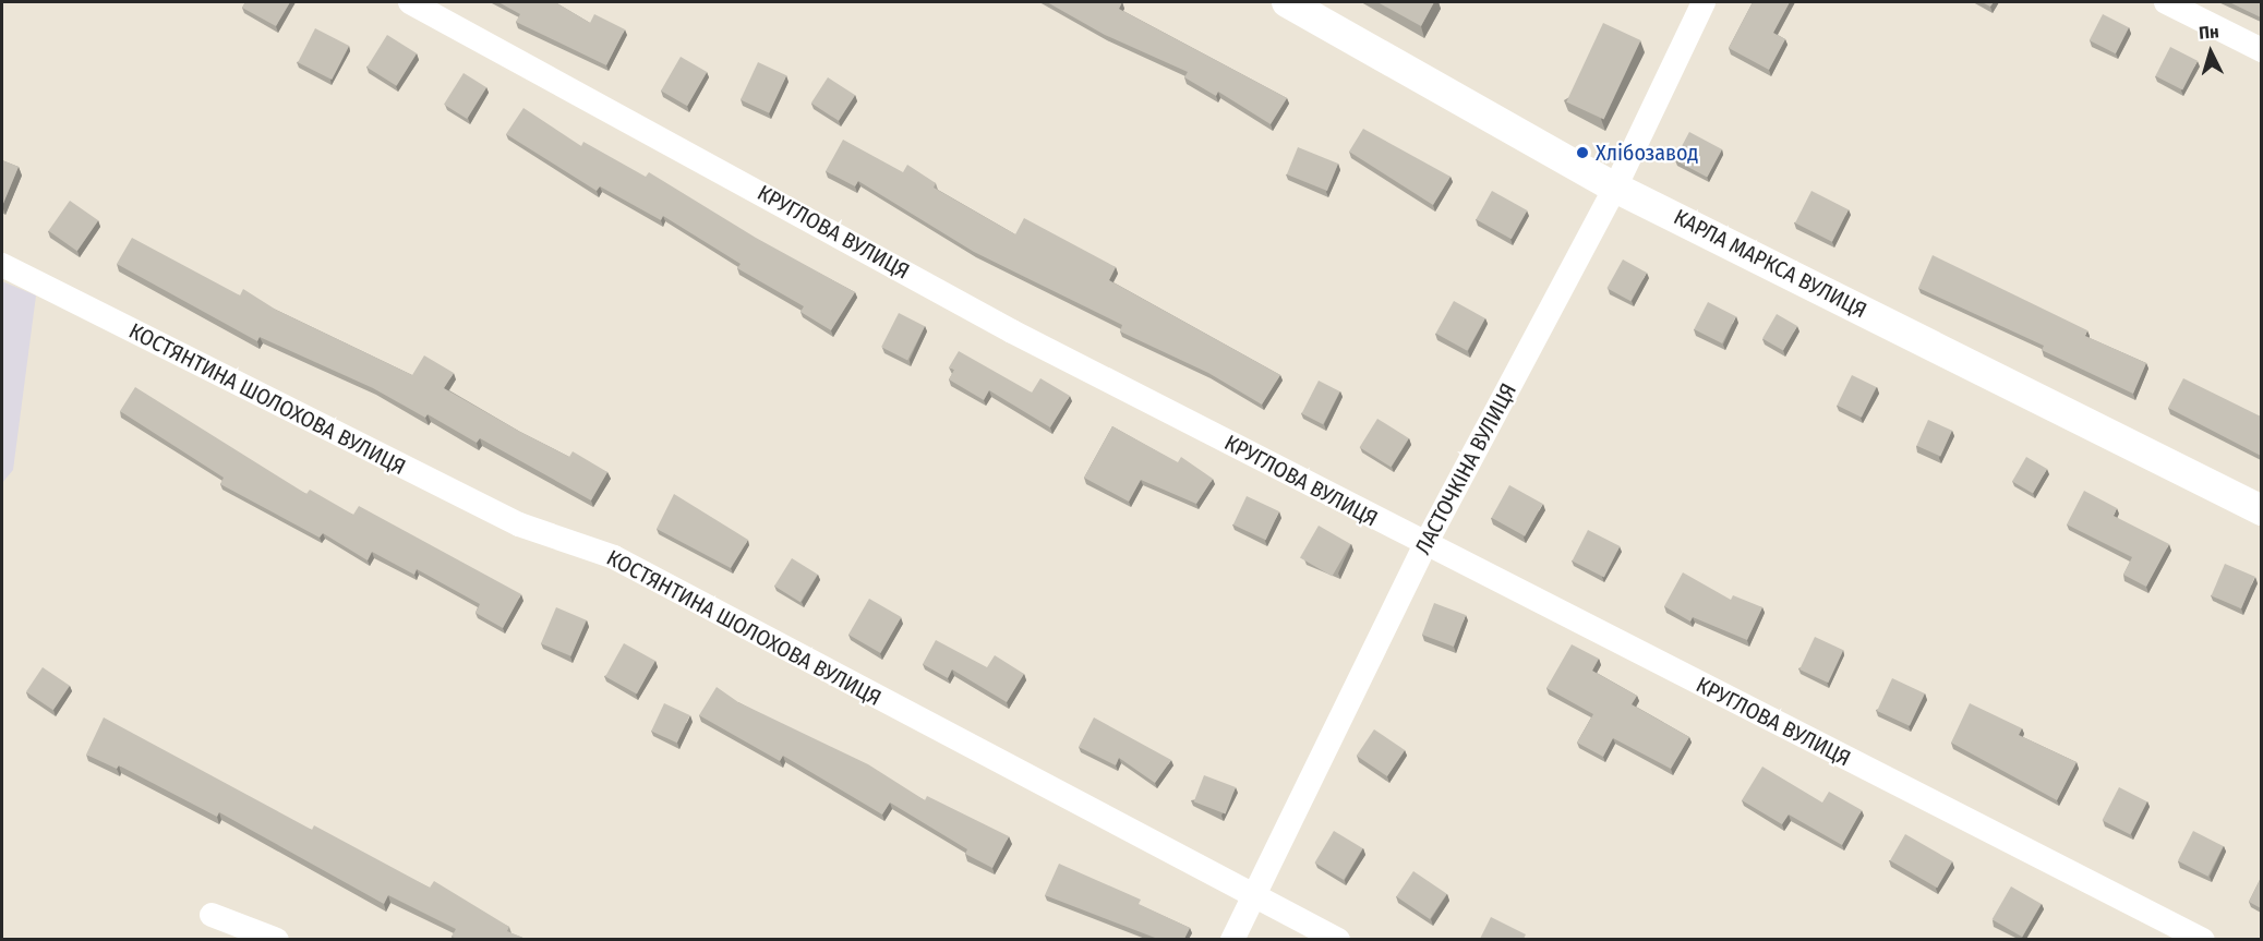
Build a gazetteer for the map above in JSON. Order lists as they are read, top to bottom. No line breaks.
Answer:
{"streets":{"street":["КРУГЛОВА ВУЛИЦЯ","КАРЛА МАРКСА ВУЛИЦЯ","КОСТЯНТИНА ШОЛОХОВА ВУЛИЦЯ","ЛАСТОЧКІНА ВУЛИЦЯ"]},"crossings":[["КРУГЛОВА ВУЛИЦЯ","ЛАСТОЧКІНА ВУЛИЦЯ"],["КАРЛА МАРКСА ВУЛИЦЯ","ЛАСТОЧКІНА ВУЛИЦЯ"],["КОСТЯНТИНА ШОЛОХОВА ВУЛИЦЯ","ЛАСТОЧКІНА ВУЛИЦЯ"]],"places":["Хлібозавод"],"north":"top"}
